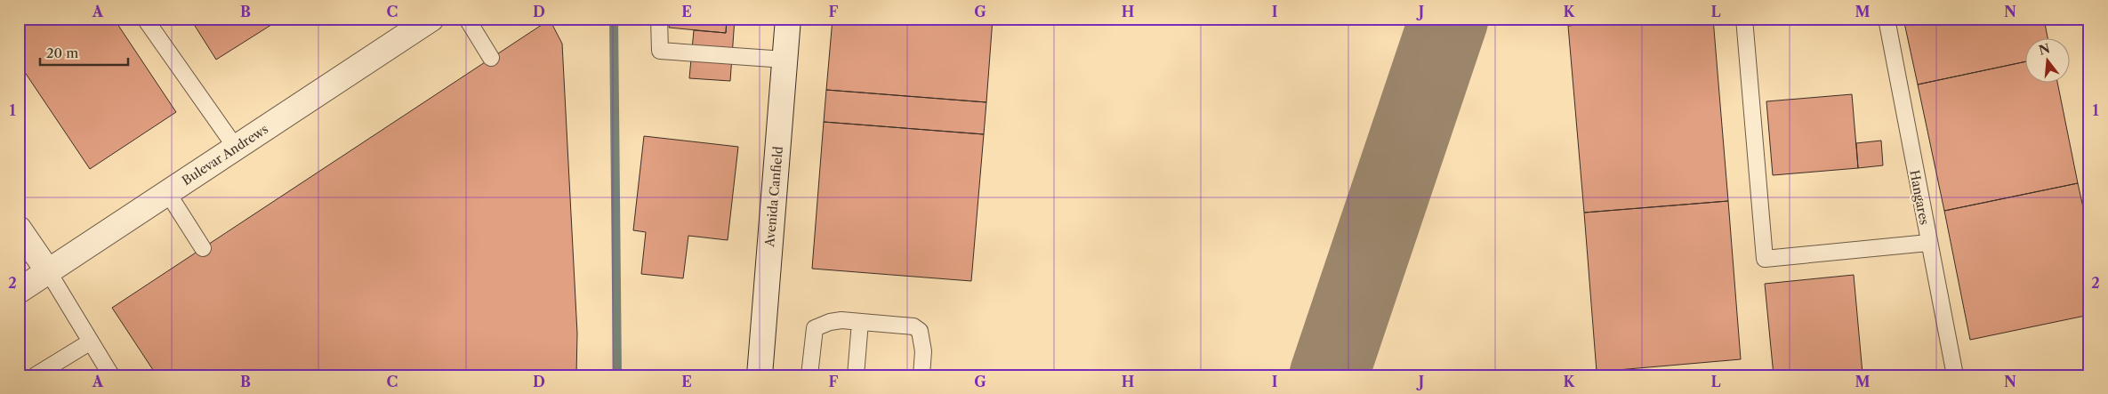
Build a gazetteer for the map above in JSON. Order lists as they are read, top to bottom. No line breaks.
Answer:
{"streets":{"street":["Bulevar Andrews","Avenida Canfield"],"lane":["Hangares"]},"scale_bar":"20 m","north":"top","grid":{"columns":["A","B","C","D","E","F","G","H","I","J","K","L","M","N"],"rows":["1","2"]}}
